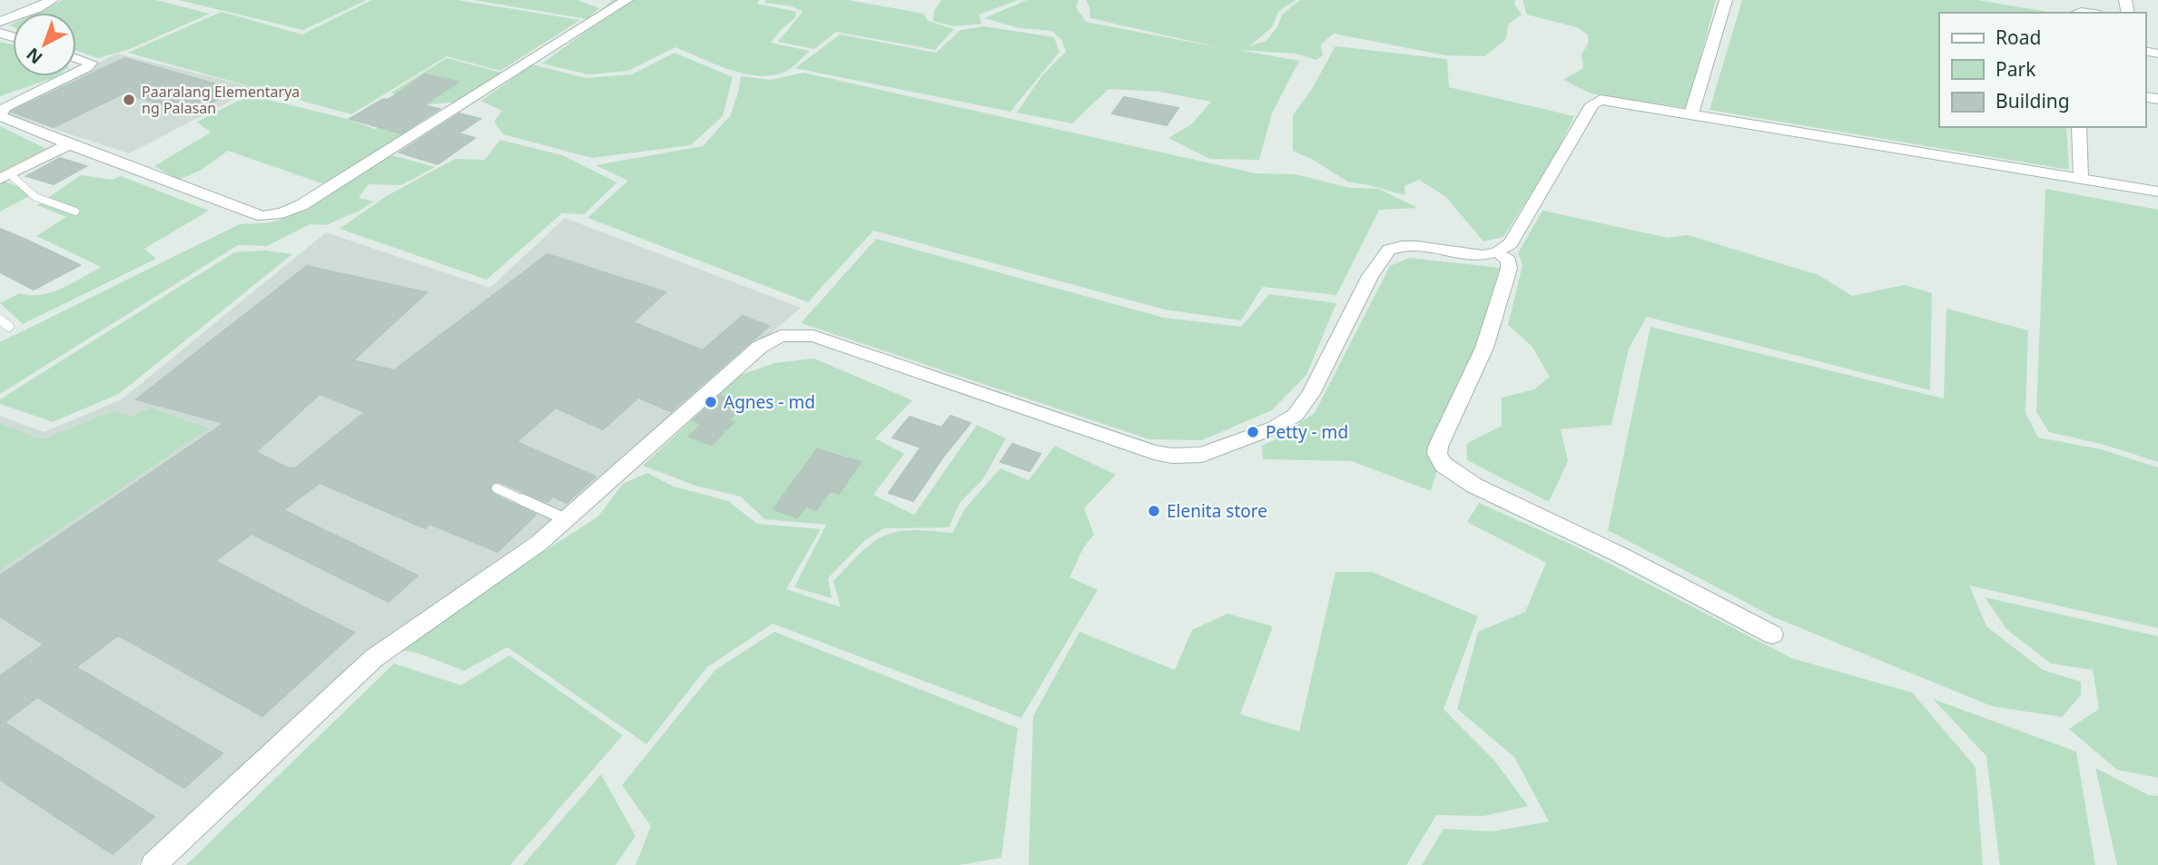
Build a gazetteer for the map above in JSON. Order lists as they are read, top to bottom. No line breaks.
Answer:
{"places":["Paaralang Elementarya ng Palasan","Agnes - md","Petty - md","Elenita store"],"legend":["Road","Park","Building"],"north":"bottom left"}
